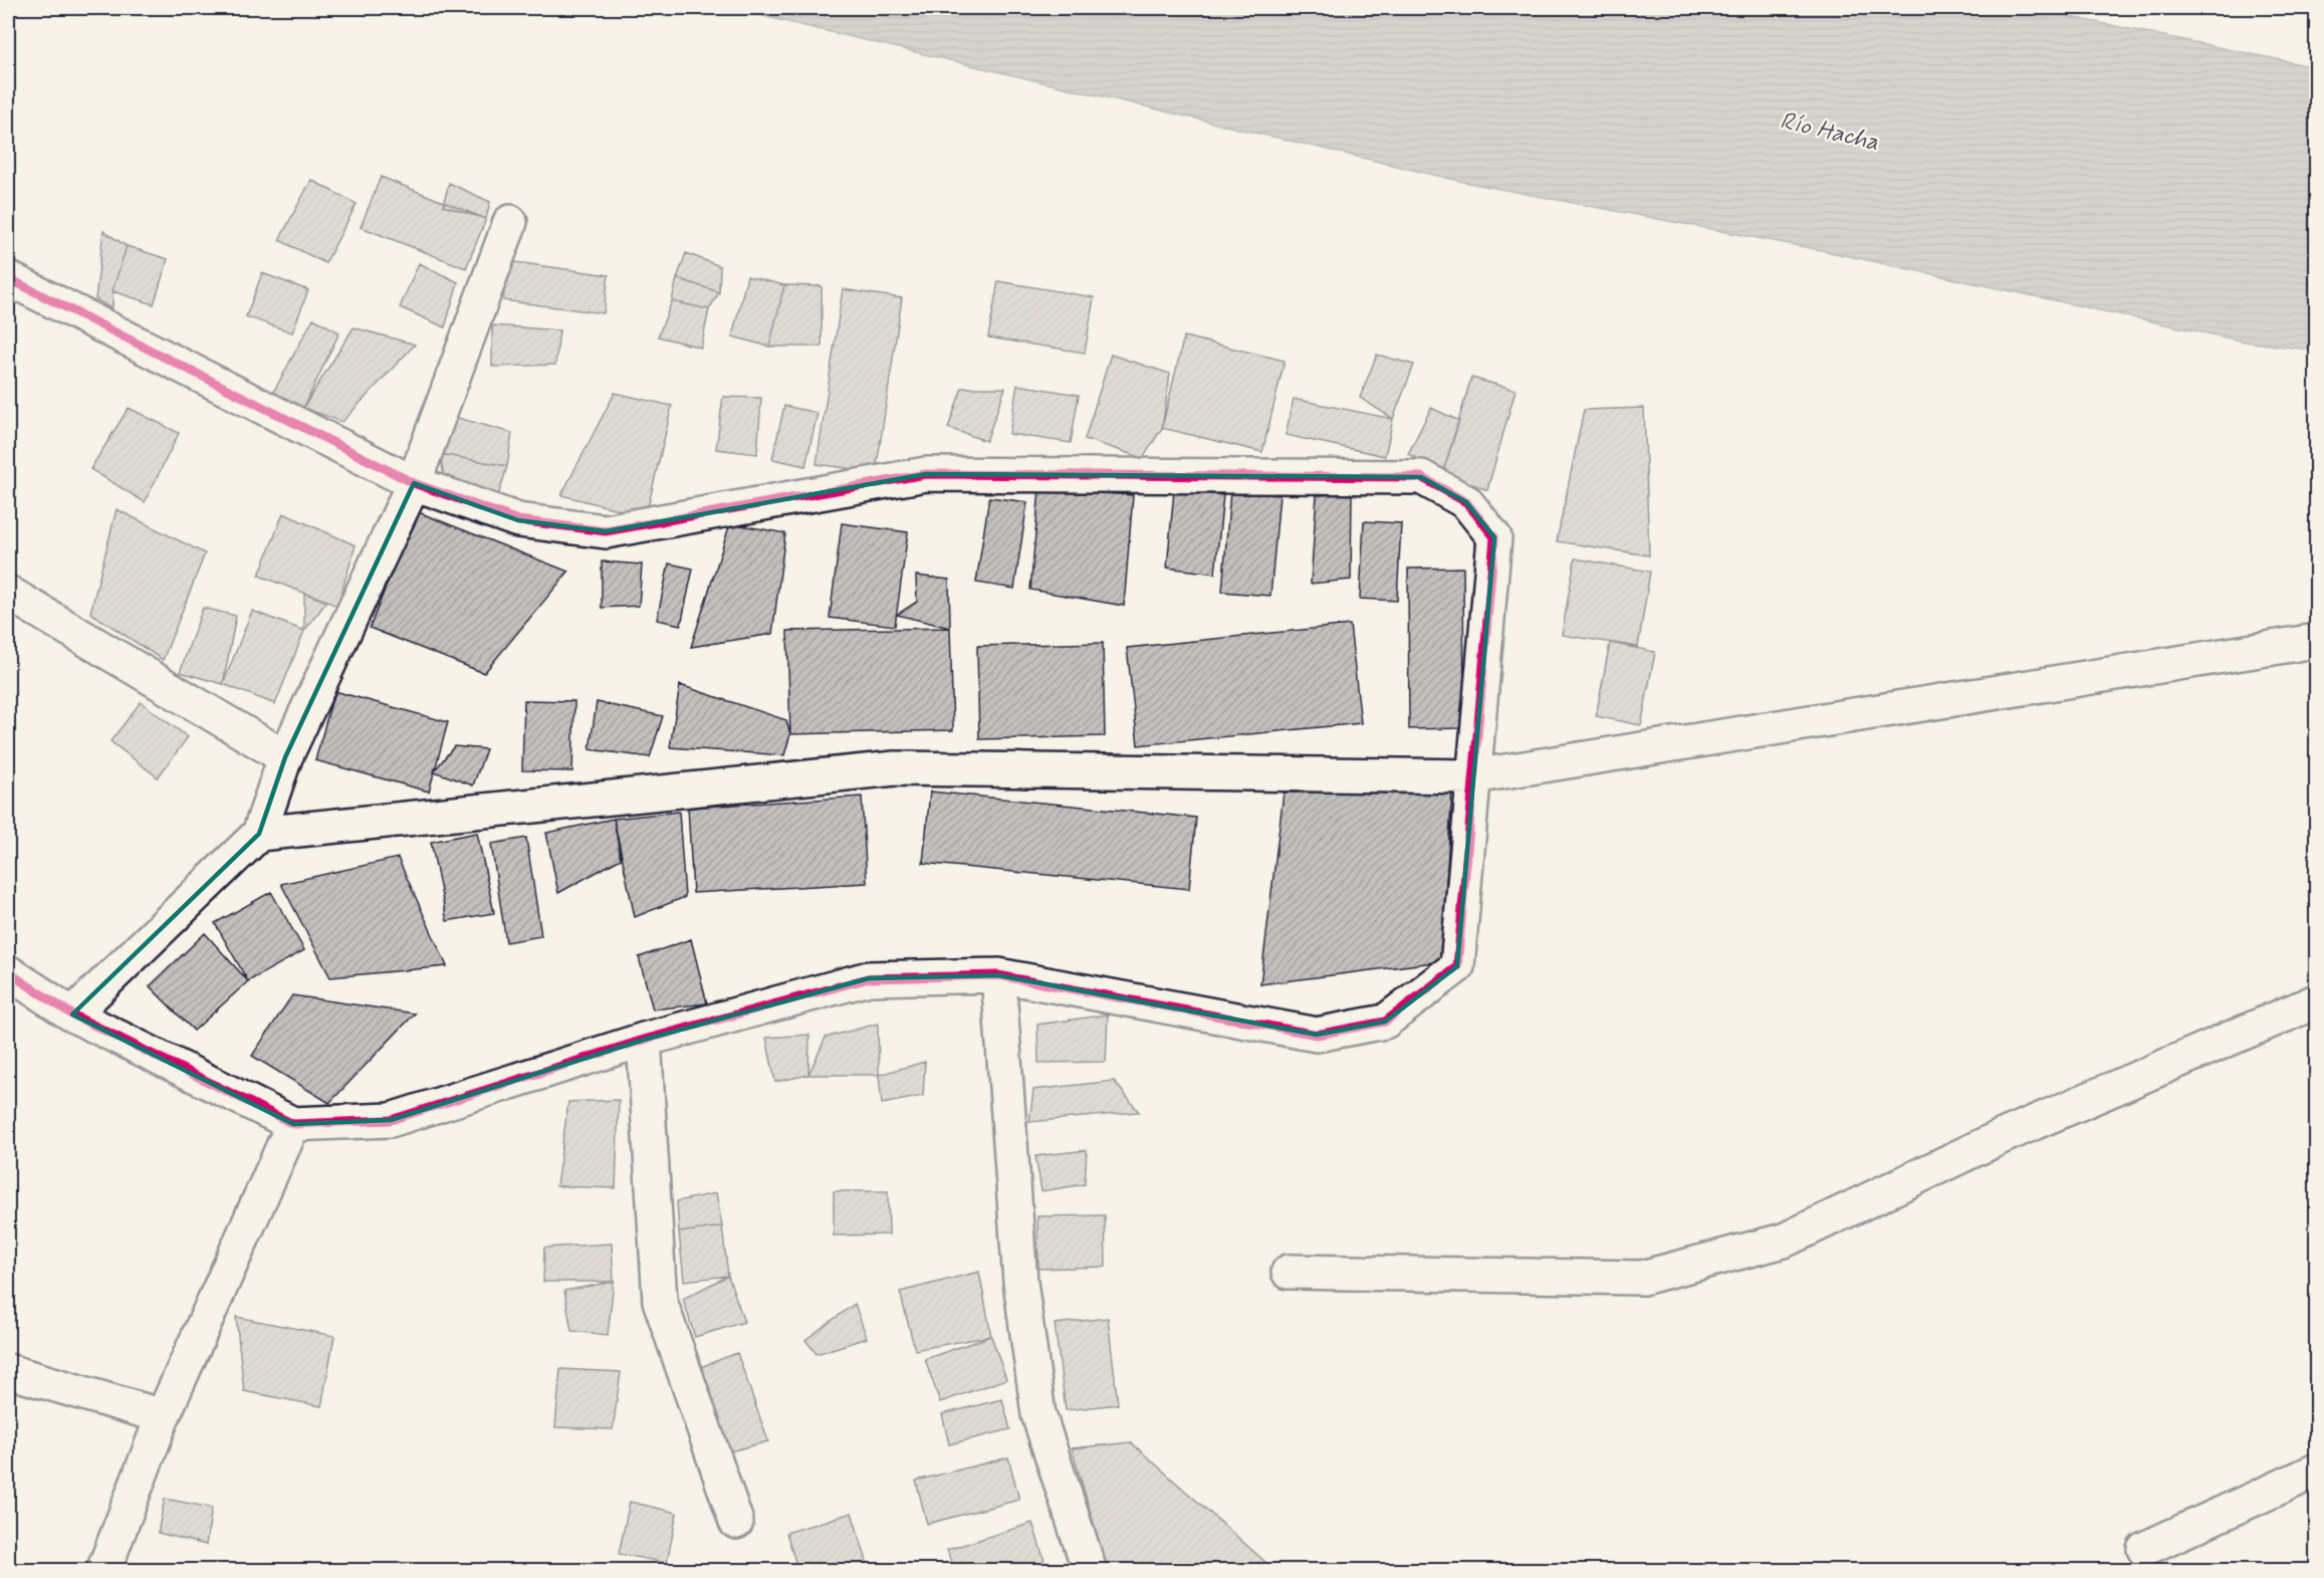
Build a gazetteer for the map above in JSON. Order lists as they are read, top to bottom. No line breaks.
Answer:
{"water":["Río Hacha"]}
